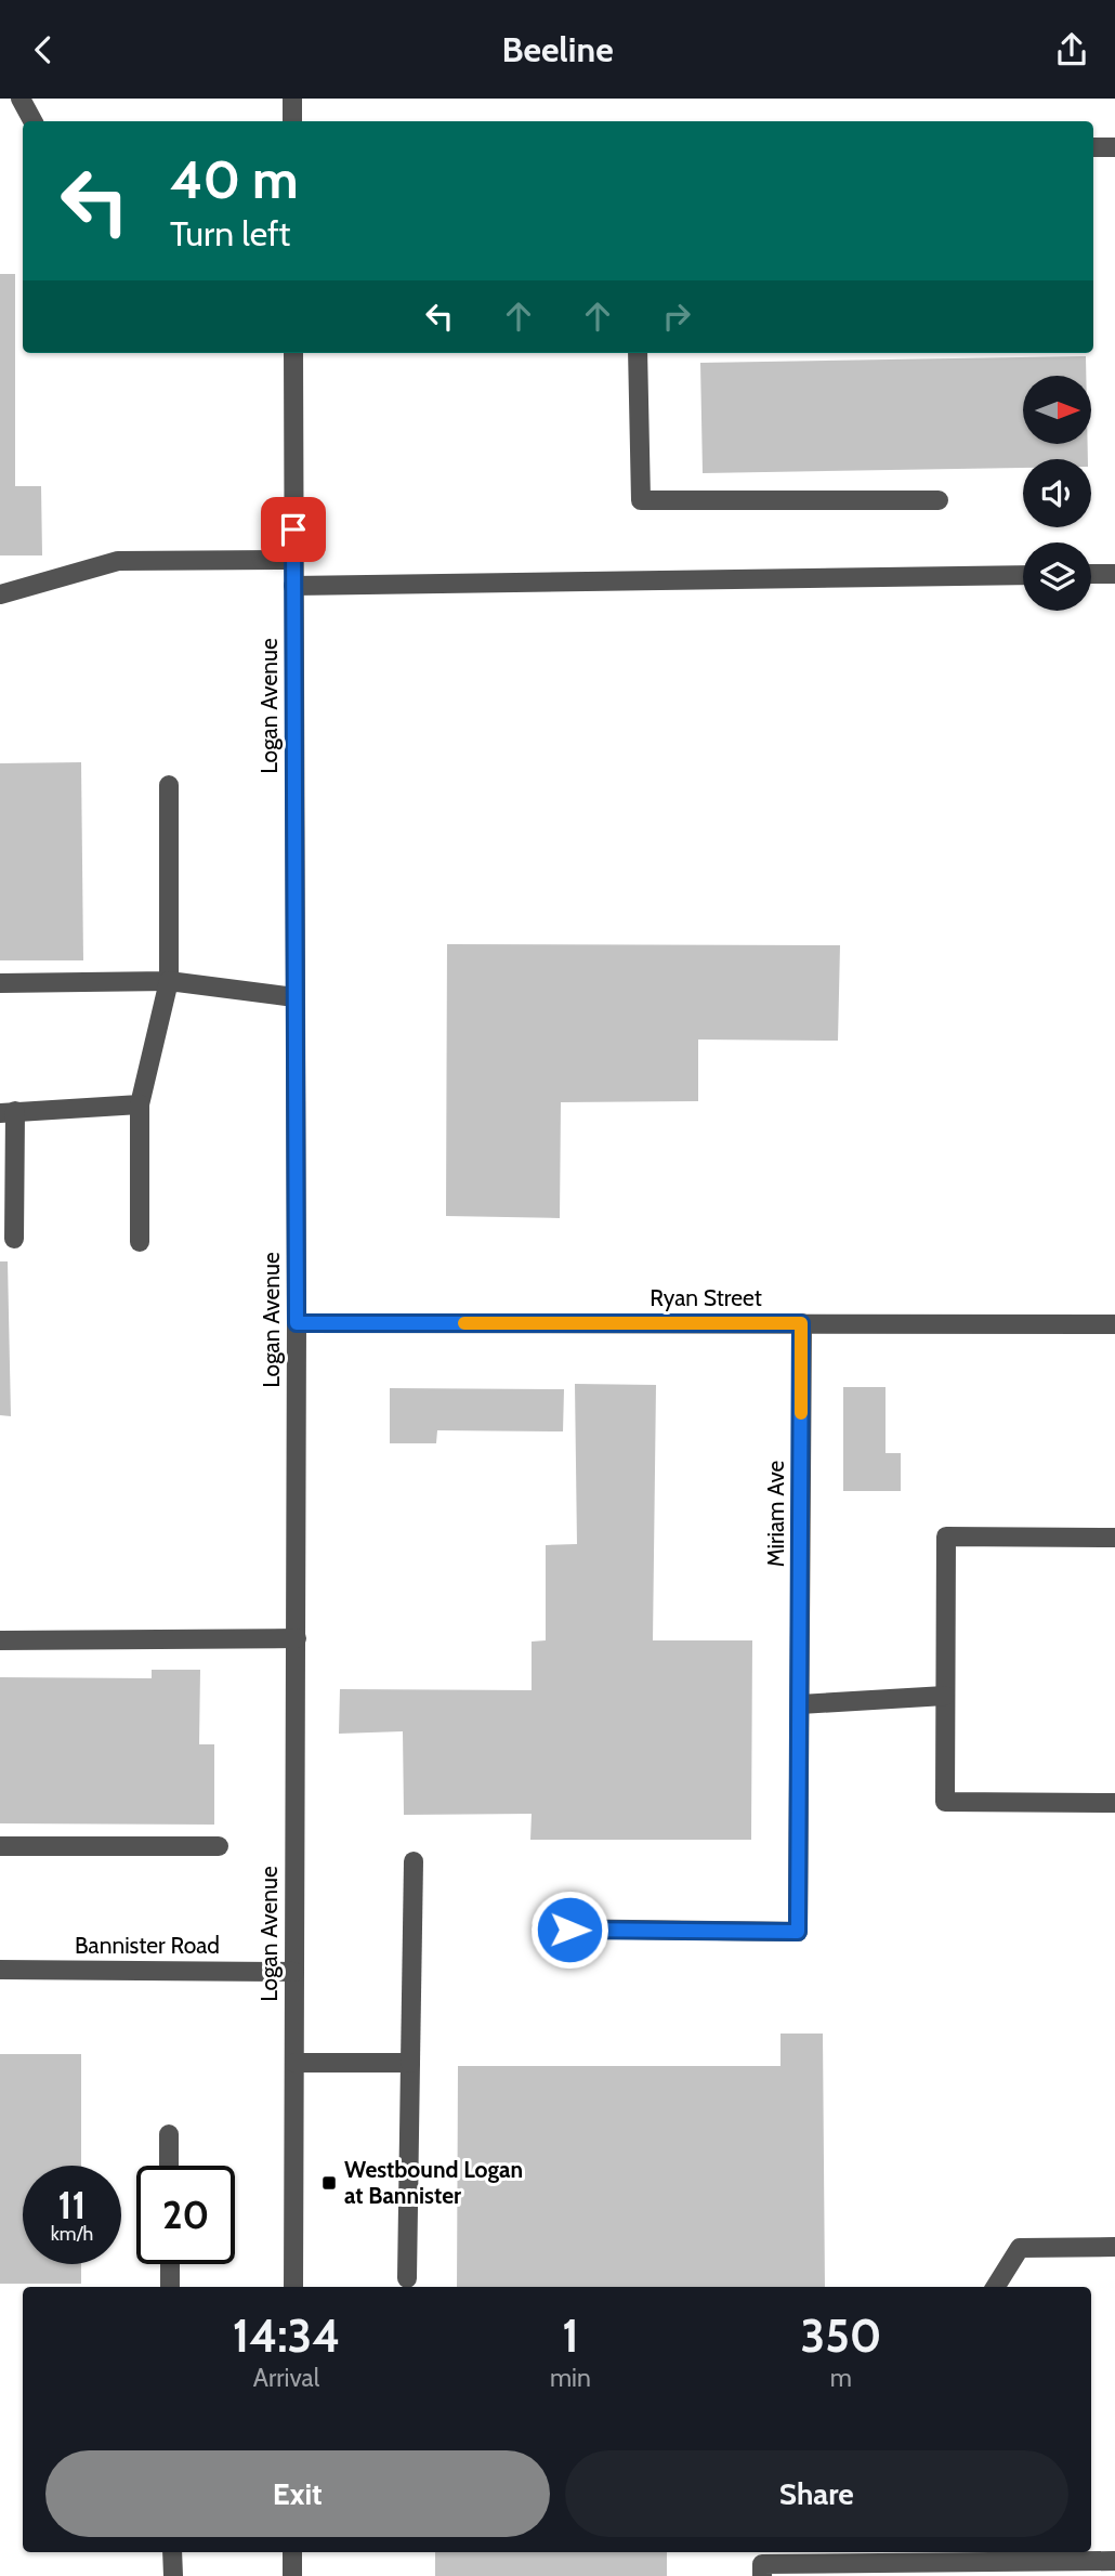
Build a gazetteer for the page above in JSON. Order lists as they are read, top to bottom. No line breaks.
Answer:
{"streets":{"street":["Logan Avenue","Ryan Street","Miriam Ave","Bannister Road"]},"crossings":[["Logan Avenue","Ryan Street"],["Logan Avenue","Bannister Road"],["Ryan Street","Miriam Ave"]],"places":{"transit":["Westbound Logan at Bannister"]},"north":"right","page":{"header":"Beeline","turn":["40 m","Turn left"],"speed":"11 km/h","limit":"20","eta":["14:34","Arrival","1","min","350","m"],"buttons":["Exit","Share"]}}
